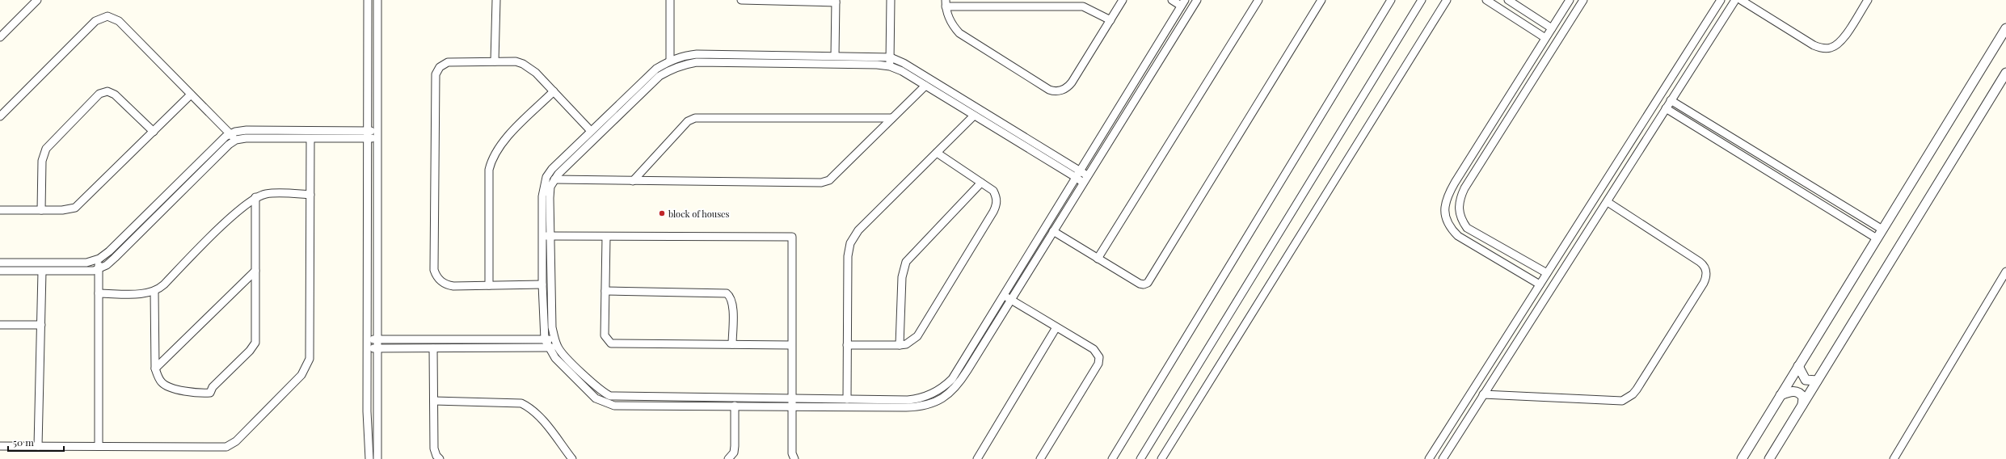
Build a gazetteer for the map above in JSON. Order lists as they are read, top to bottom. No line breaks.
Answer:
{"places":["block of houses"],"scale_bar":"50 m"}
